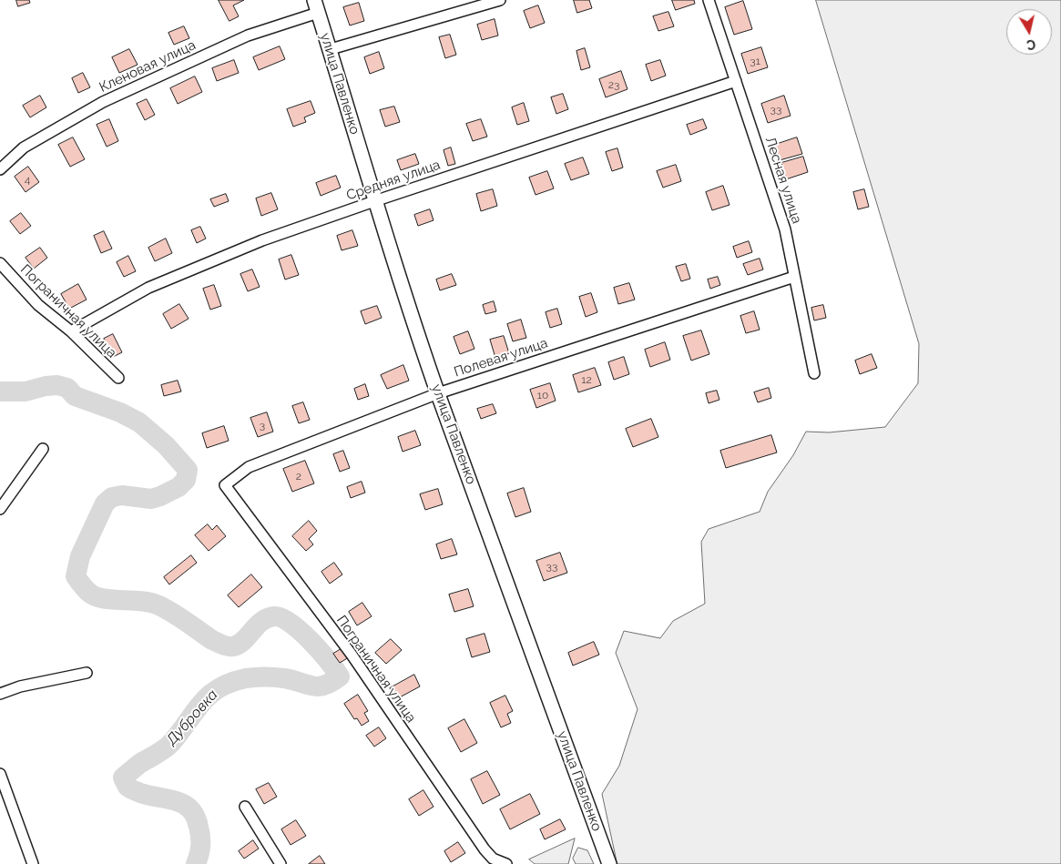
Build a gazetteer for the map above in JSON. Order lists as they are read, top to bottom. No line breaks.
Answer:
{"streets":{"street":["Кленовая улица","улица Павленко","Средняя улица","Лесная улица","Пограничная улица","Полевая улица"]},"crossings":[["Кленовая улица","улица Павленко"],["улица Павленко","Средняя улица"],["улица Павленко","Полевая улица"],["Средняя улица","Лесная улица"],["Средняя улица","Пограничная улица"],["Лесная улица","Полевая улица"],["Пограничная улица","Полевая улица"]],"water":["Дубровка"],"house_numbers":["31","23","33","4","12","10","3","2","33"],"north":"bottom"}
